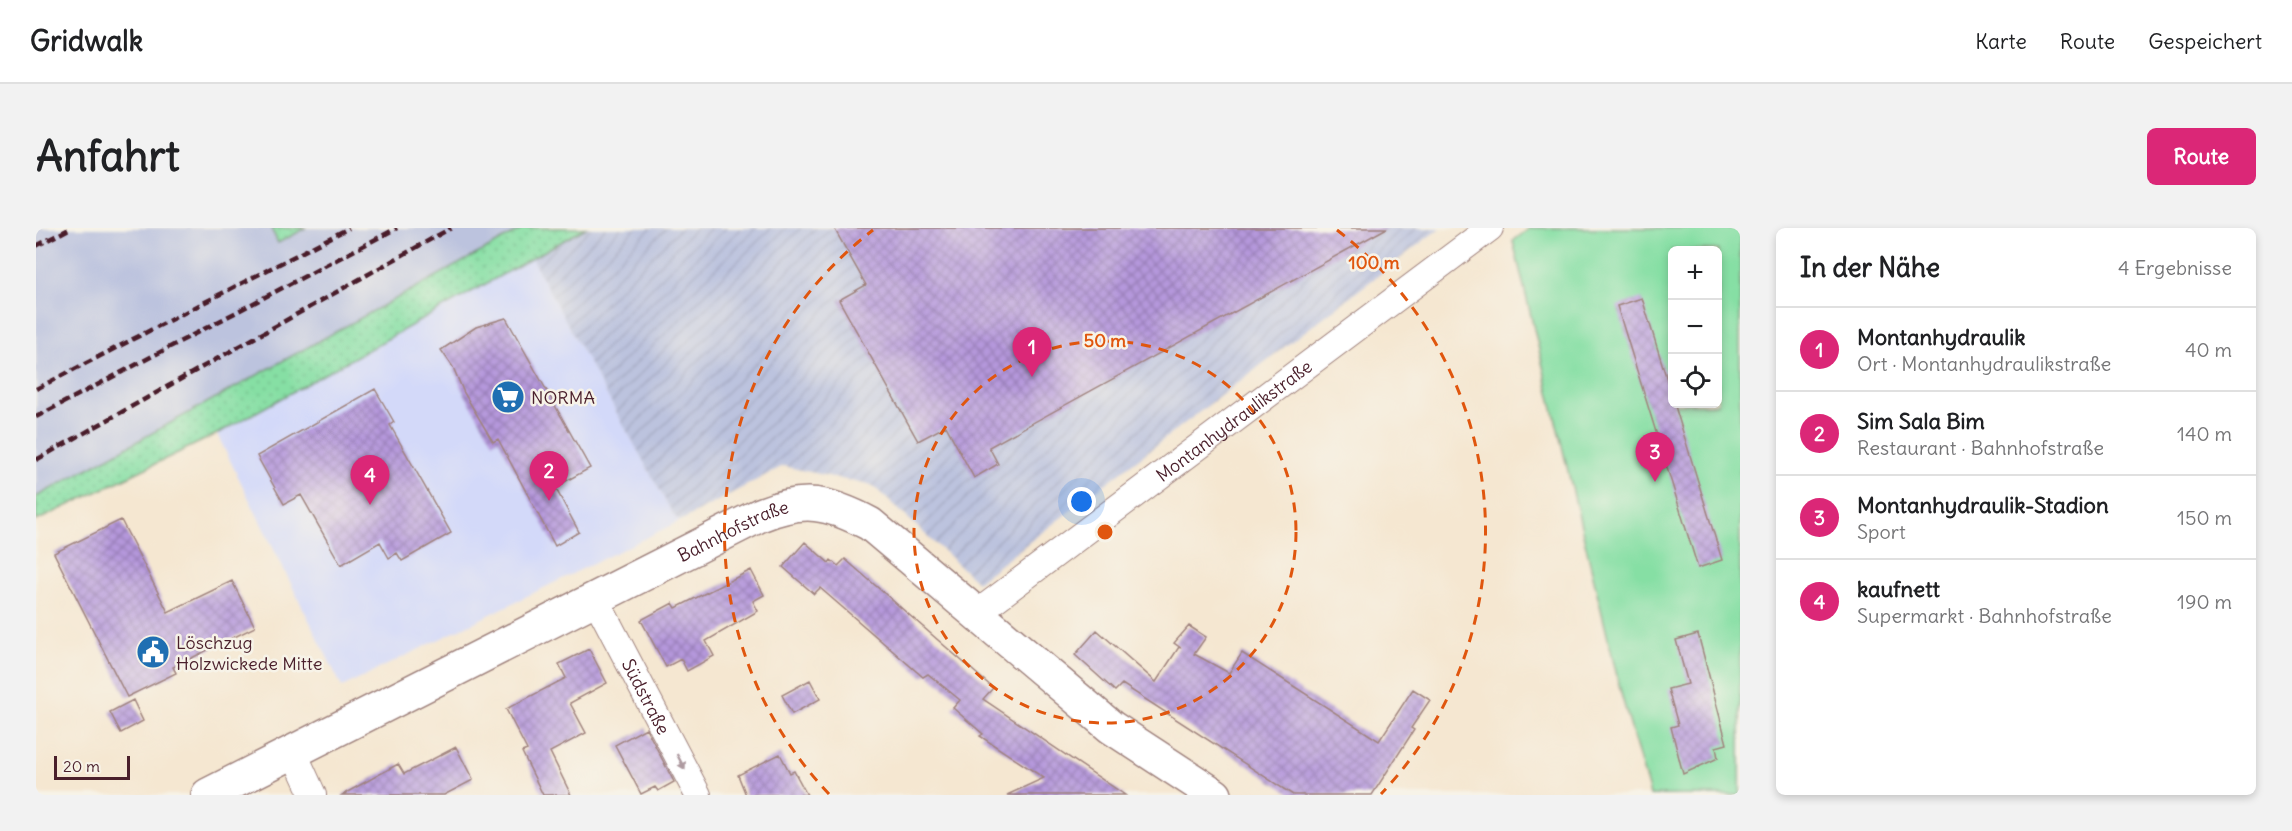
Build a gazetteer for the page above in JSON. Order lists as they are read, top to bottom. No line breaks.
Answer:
{"streets":{"main road":["Bahnhofstraße"],"street":["Montanhydraulikstraße","Südstraße"]},"crossings":[["Montanhydraulikstraße","Bahnhofstraße"],["Bahnhofstraße","Südstraße"]],"one_way":["Südstraße"],"places":{"supermarket":["NORMA"],"public building":["Löschzug Holzwickede Mitte"]},"scale_bar":"20 m","page":{"header":"Gridwalk","nav":["Karte","Route","Gespeichert"],"buttons":"Route","title":"Anfahrt","heading":["In der Nähe","4 Ergebnisse"],"map_buttons":["+","−"],"list":[{"mark":"1","name":"Montanhydraulik","note":"Ort · Montanhydraulikstraße","value":"40 m"},{"mark":"2","name":"Sim Sala Bim","note":"Restaurant · Bahnhofstraße","value":"140 m"},{"mark":"3","name":"Montanhydraulik-Stadion","note":"Sport","value":"150 m"},{"mark":"4","name":"kaufnett","note":"Supermarkt · Bahnhofstraße","value":"190 m"}],"pins":["1","3","2","4"],"scale":"20 m"},"rings":["100 m","50 m"]}
